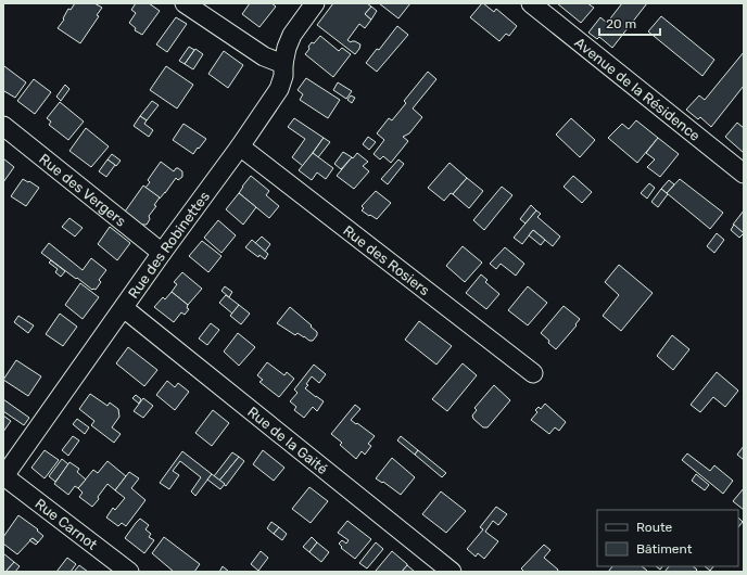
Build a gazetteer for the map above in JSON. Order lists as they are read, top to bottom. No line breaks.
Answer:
{"streets":{"street":["Avenue de la Résidence","Rue des Vergers","Rue des Robinettes","Rue des Rosiers","Rue de la Gaité","Rue Carnot"]},"crossings":[["Rue des Vergers","Rue des Robinettes"],["Rue des Robinettes","Rue des Rosiers"],["Rue des Robinettes","Rue de la Gaité"],["Rue des Robinettes","Rue Carnot"]],"legend":["Route","Bâtiment"],"scale_bar":"20 m"}
